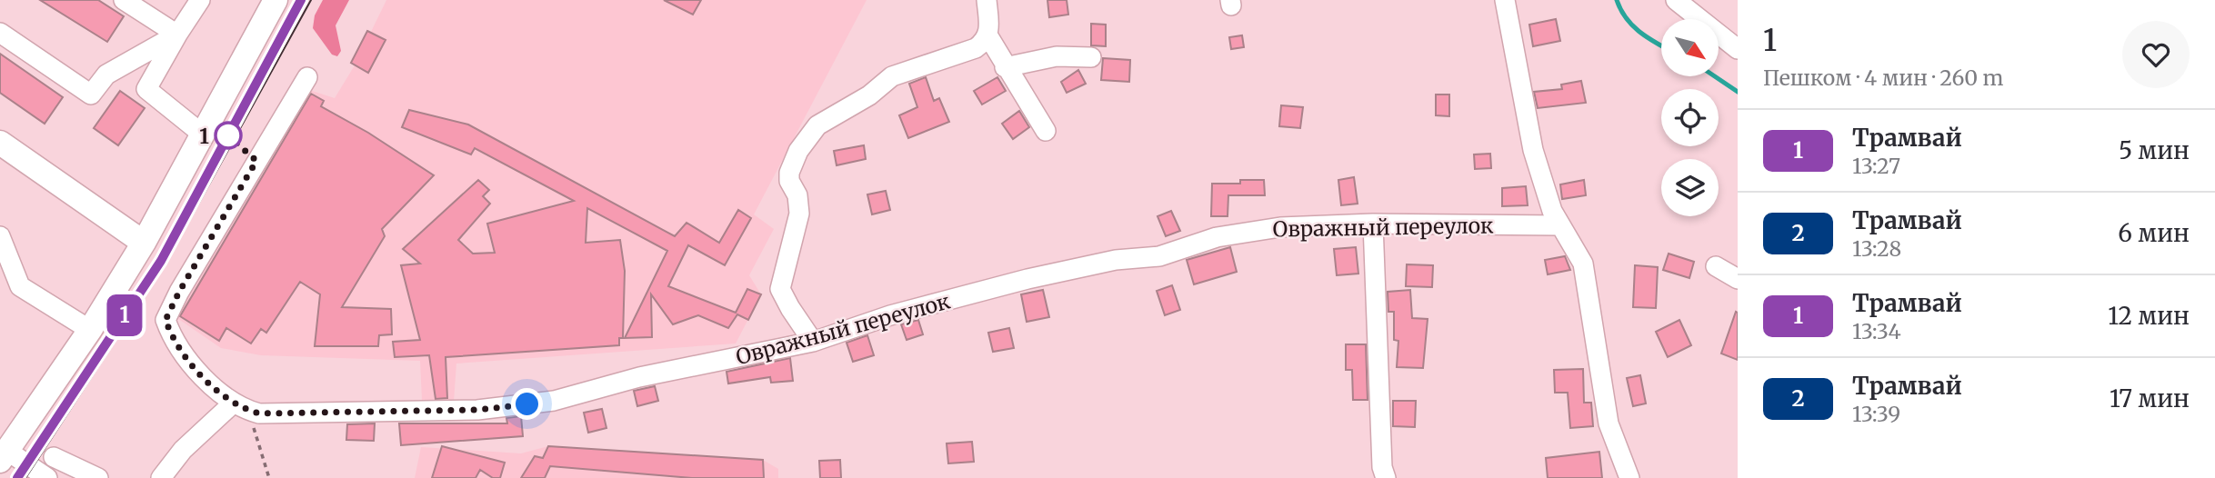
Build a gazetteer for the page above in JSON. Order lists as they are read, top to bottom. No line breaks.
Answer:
{"streets":{"street":["Овражный переулок"]},"places":["1"],"lines":["tram line 1"],"north":"bottom right","page":{"on_map":"1","heading":["1","Пешком · 4 мин · 260 m"],"list":[{"mark":"1","name":"Трамвай","note":"13:27","value":"5 мин"},{"mark":"2","name":"Трамвай","note":"13:28","value":"6 мин"},{"mark":"1","name":"Трамвай","note":"13:34","value":"12 мин"},{"mark":"2","name":"Трамвай","note":"13:39","value":"17 мин"}]}}
